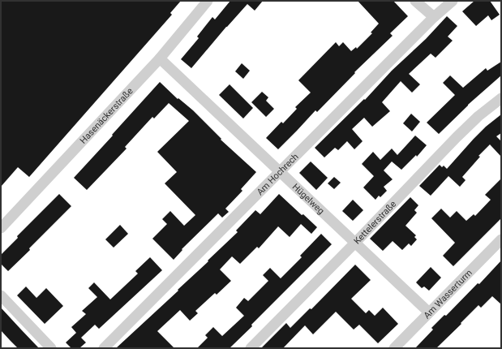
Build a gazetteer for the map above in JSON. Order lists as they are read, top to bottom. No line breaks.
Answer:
{"streets":{"street":["Hasenäckerstraße","Am Hochrech","Hügelweg","Kettelerstraße","Am Wasserturm"]},"crossings":[["Hasenäckerstraße","Hügelweg"],["Am Hochrech","Hügelweg"],["Hügelweg","Kettelerstraße"],["Hügelweg","Am Wasserturm"]]}
